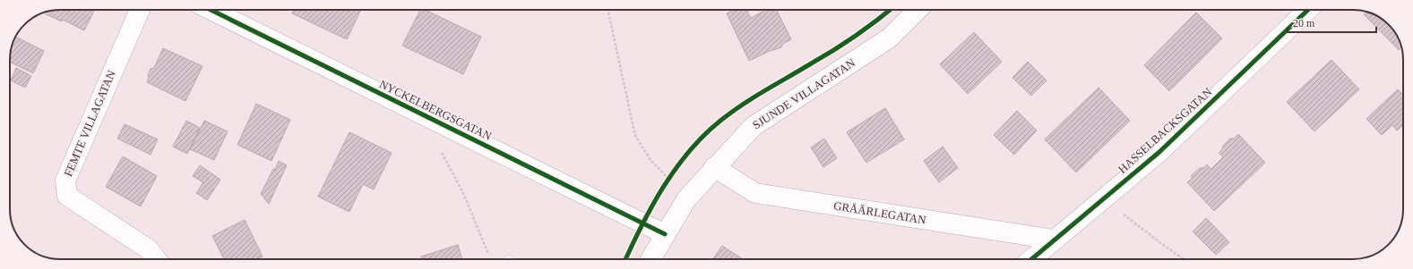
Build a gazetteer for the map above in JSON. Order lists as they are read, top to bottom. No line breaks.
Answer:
{"streets":{"street":["SJUNDE VILLAGATAN","NYCKELBERGSGATAN","FEMTE VILLAGATAN","HASSELBACKSGATAN","GRÅÄRLEGATAN"]},"crossings":[["SJUNDE VILLAGATAN","NYCKELBERGSGATAN"],["SJUNDE VILLAGATAN","GRÅÄRLEGATAN"],["HASSELBACKSGATAN","GRÅÄRLEGATAN"]],"scale_bar":"20 m"}
